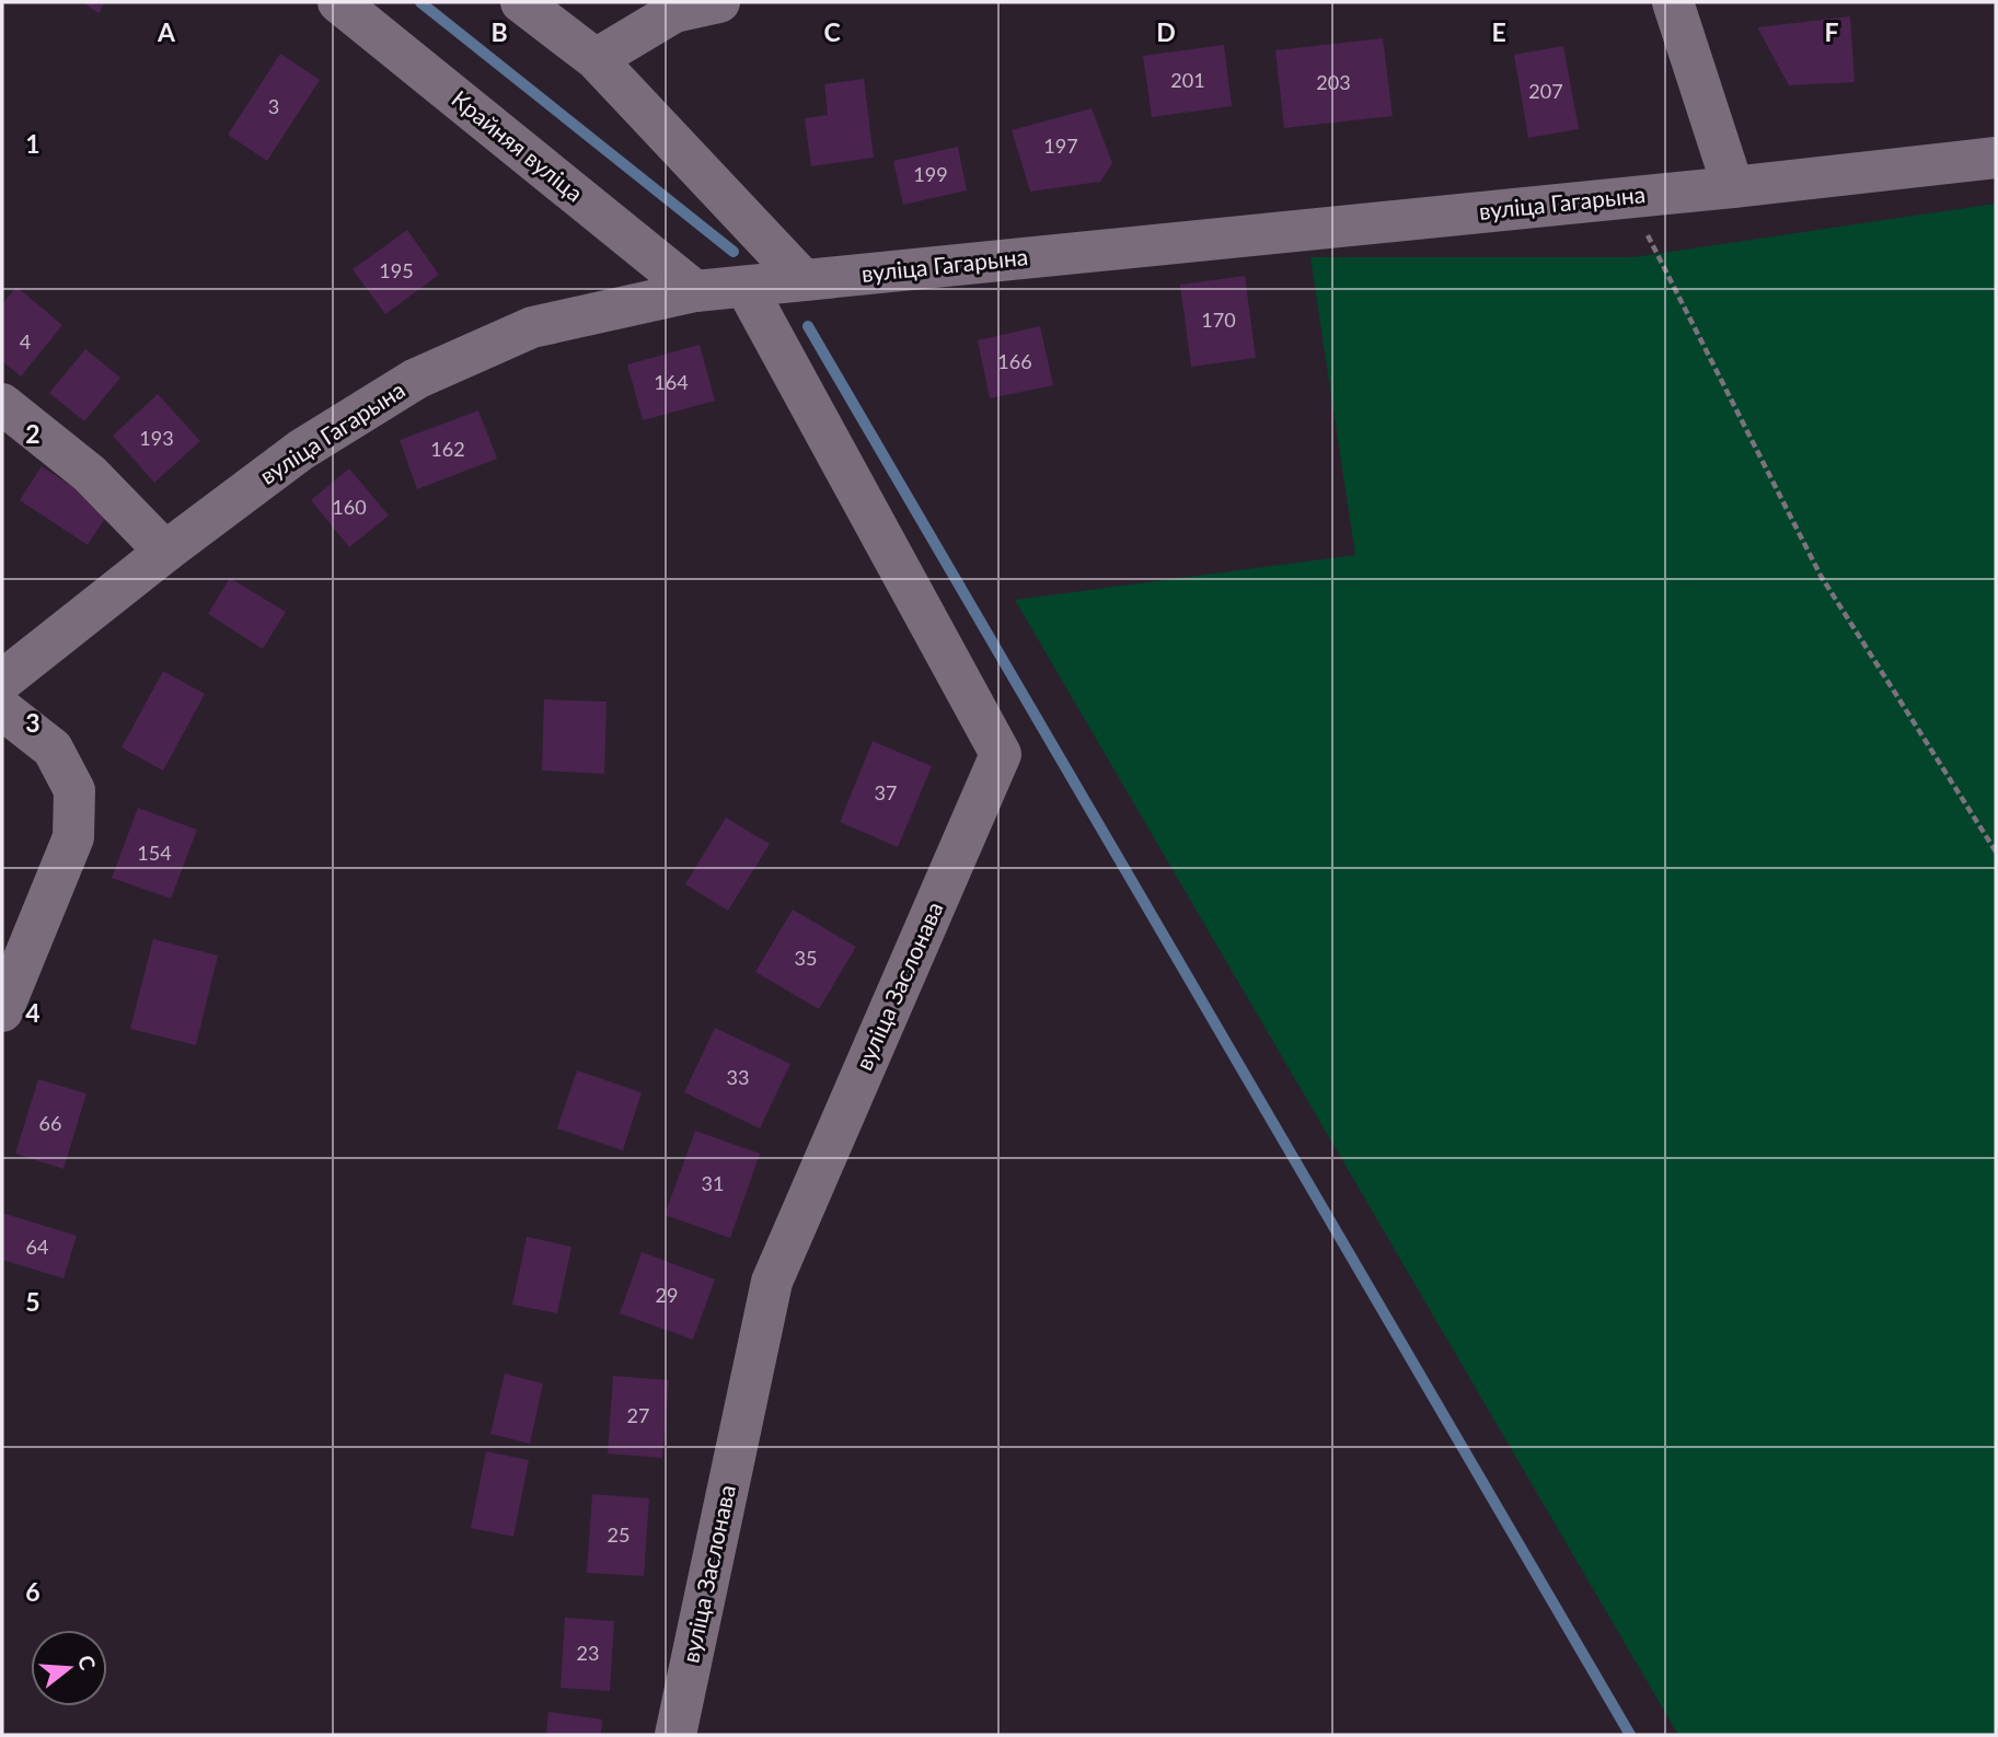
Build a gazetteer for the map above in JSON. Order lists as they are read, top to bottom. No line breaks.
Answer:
{"streets":{"street":["Крайняя вуліца","вуліца Гагарына","вуліца Заслонава"]},"crossings":[["Крайняя вуліца","вуліца Гагарына"],["вуліца Гагарына","вуліца Заслонава"]],"house_numbers":["201","203","207","3","197","199","195","170","4","166","164","193","162","160","37","154","35","33","66","31","64","29","27","25","23"],"north":"right","grid":{"columns":["A","B","C","D","E","F"],"rows":["1","2","3","4","5","6"]}}
